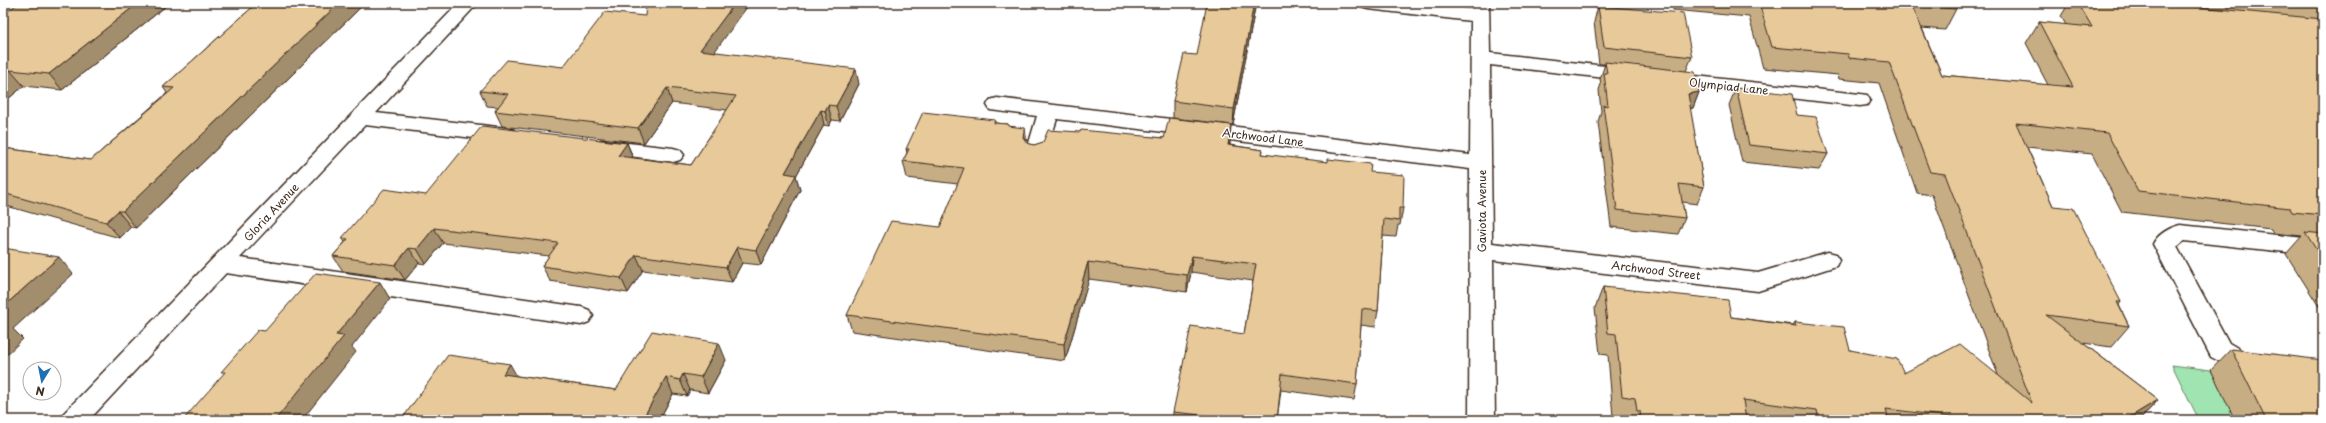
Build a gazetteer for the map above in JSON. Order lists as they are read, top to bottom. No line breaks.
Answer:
{"streets":{"street":["Olympiad Lane","Archwood Lane","Gaviota Avenue","Gloria Avenue","Archwood Street"]},"crossings":[["Olympiad Lane","Gaviota Avenue"],["Archwood Lane","Gaviota Avenue"],["Gaviota Avenue","Archwood Street"]],"north":"bottom"}
